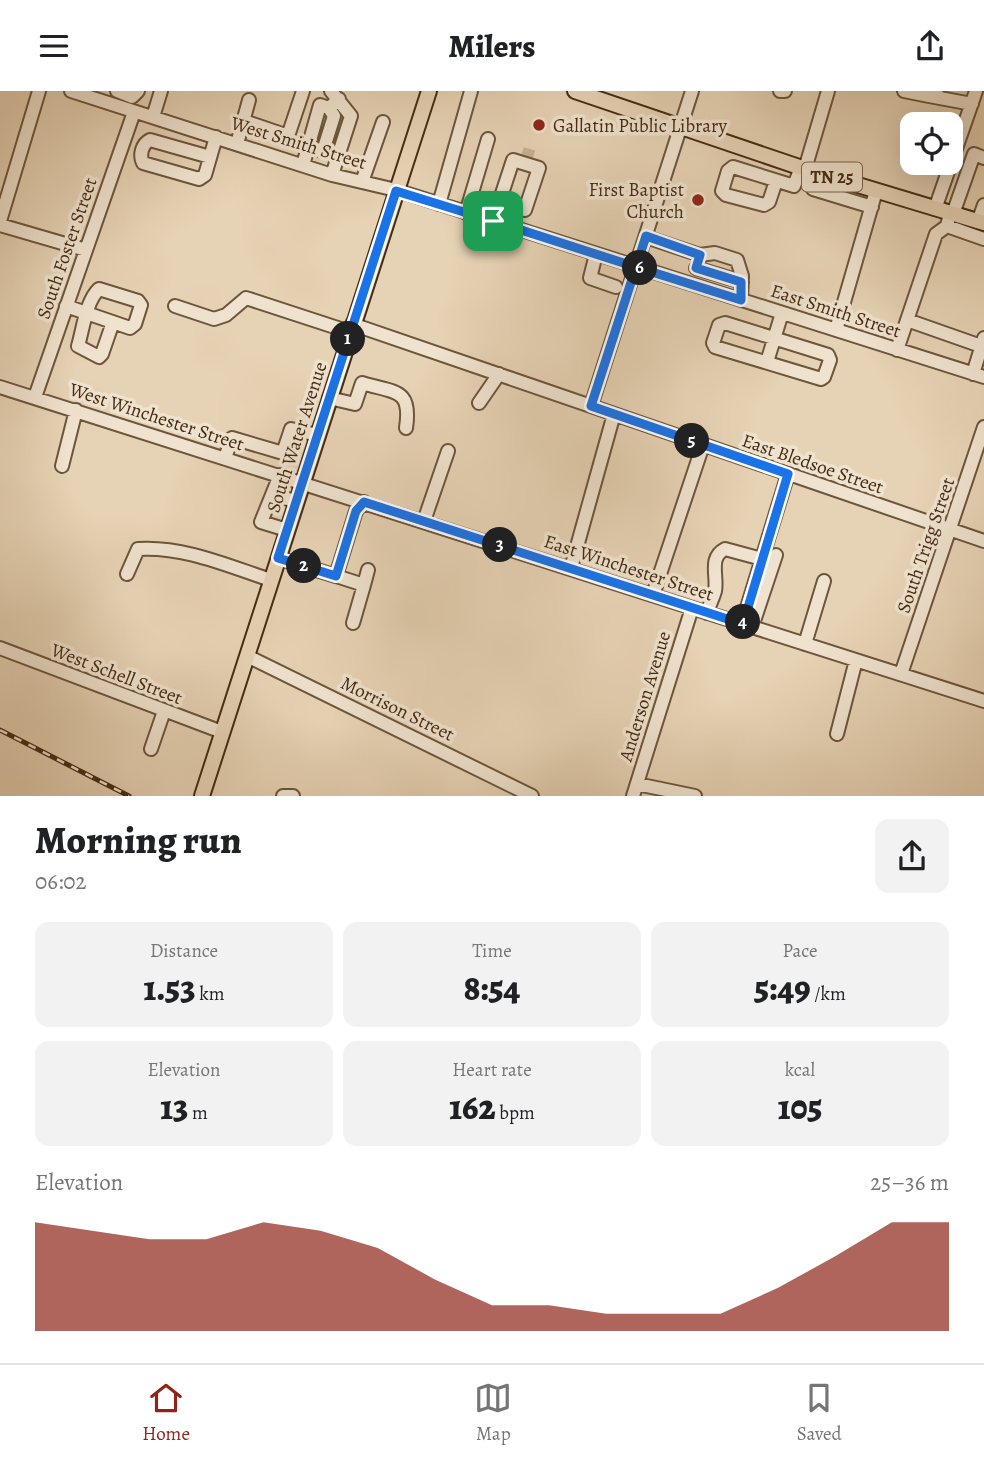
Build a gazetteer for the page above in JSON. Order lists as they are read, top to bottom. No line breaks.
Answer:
{"streets":{"main road":["TN 25","South Water Avenue"],"street":["West Smith Street","South Foster Street","East Smith Street","West Winchester Street","East Bledsoe Street","South Trigg Street","East Winchester Street","West Schell Street","Anderson Avenue","Morrison Street"]},"crossings":[["West Smith Street","South Foster Street"],["West Smith Street","East Smith Street"],["West Smith Street","South Water Avenue"],["South Foster Street","West Winchester Street"],["East Smith Street","South Water Avenue"],["West Winchester Street","South Water Avenue"],["West Winchester Street","East Winchester Street"],["South Water Avenue","East Bledsoe Street"],["South Water Avenue","East Winchester Street"],["South Water Avenue","West Schell Street"],["South Water Avenue","Morrison Street"],["East Bledsoe Street","South Trigg Street"],["South Trigg Street","East Winchester Street"],["East Winchester Street","Anderson Avenue"]],"places":["Gallatin Public Library","First Baptist Church"],"page":{"header":"Milers","pins":["6","1","5","3","2","4"],"heading":["Morning run","06:02"],"stats":[["Distance","1.53 km"],["Time","8:54"],["Pace","5:49 /km"],["Elevation","13 m"],["Heart rate","162 bpm"],["kcal","105"]],"chart":["Elevation","25–36 m"],"tabs":["Home","Map","Saved"]}}
